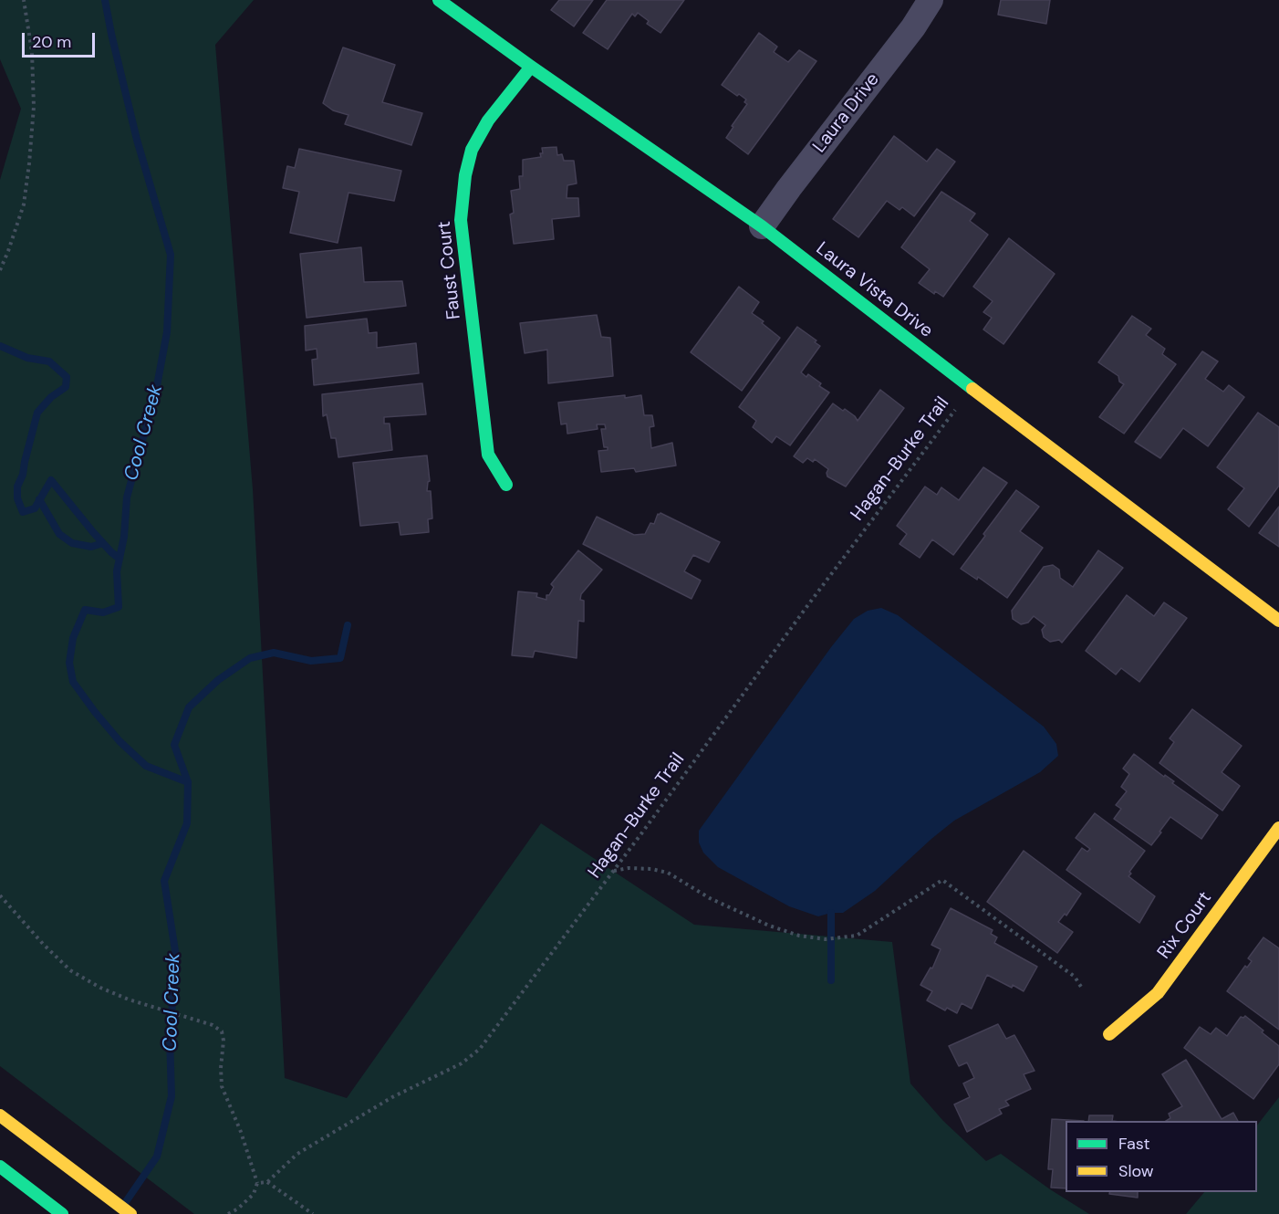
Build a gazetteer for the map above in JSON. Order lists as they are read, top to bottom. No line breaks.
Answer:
{"streets":{"main road":["Faust Court","Laura Vista Drive","Rix Court"],"street":["Laura Drive"],"path":["Hagan-Burke Trail"]},"crossings":[["Laura Drive","Laura Vista Drive"],["Faust Court","Laura Vista Drive"],["Laura Vista Drive","Hagan-Burke Trail"]],"water":["Cool Creek"],"legend":["Fast","Slow"],"scale_bar":"20 m"}
